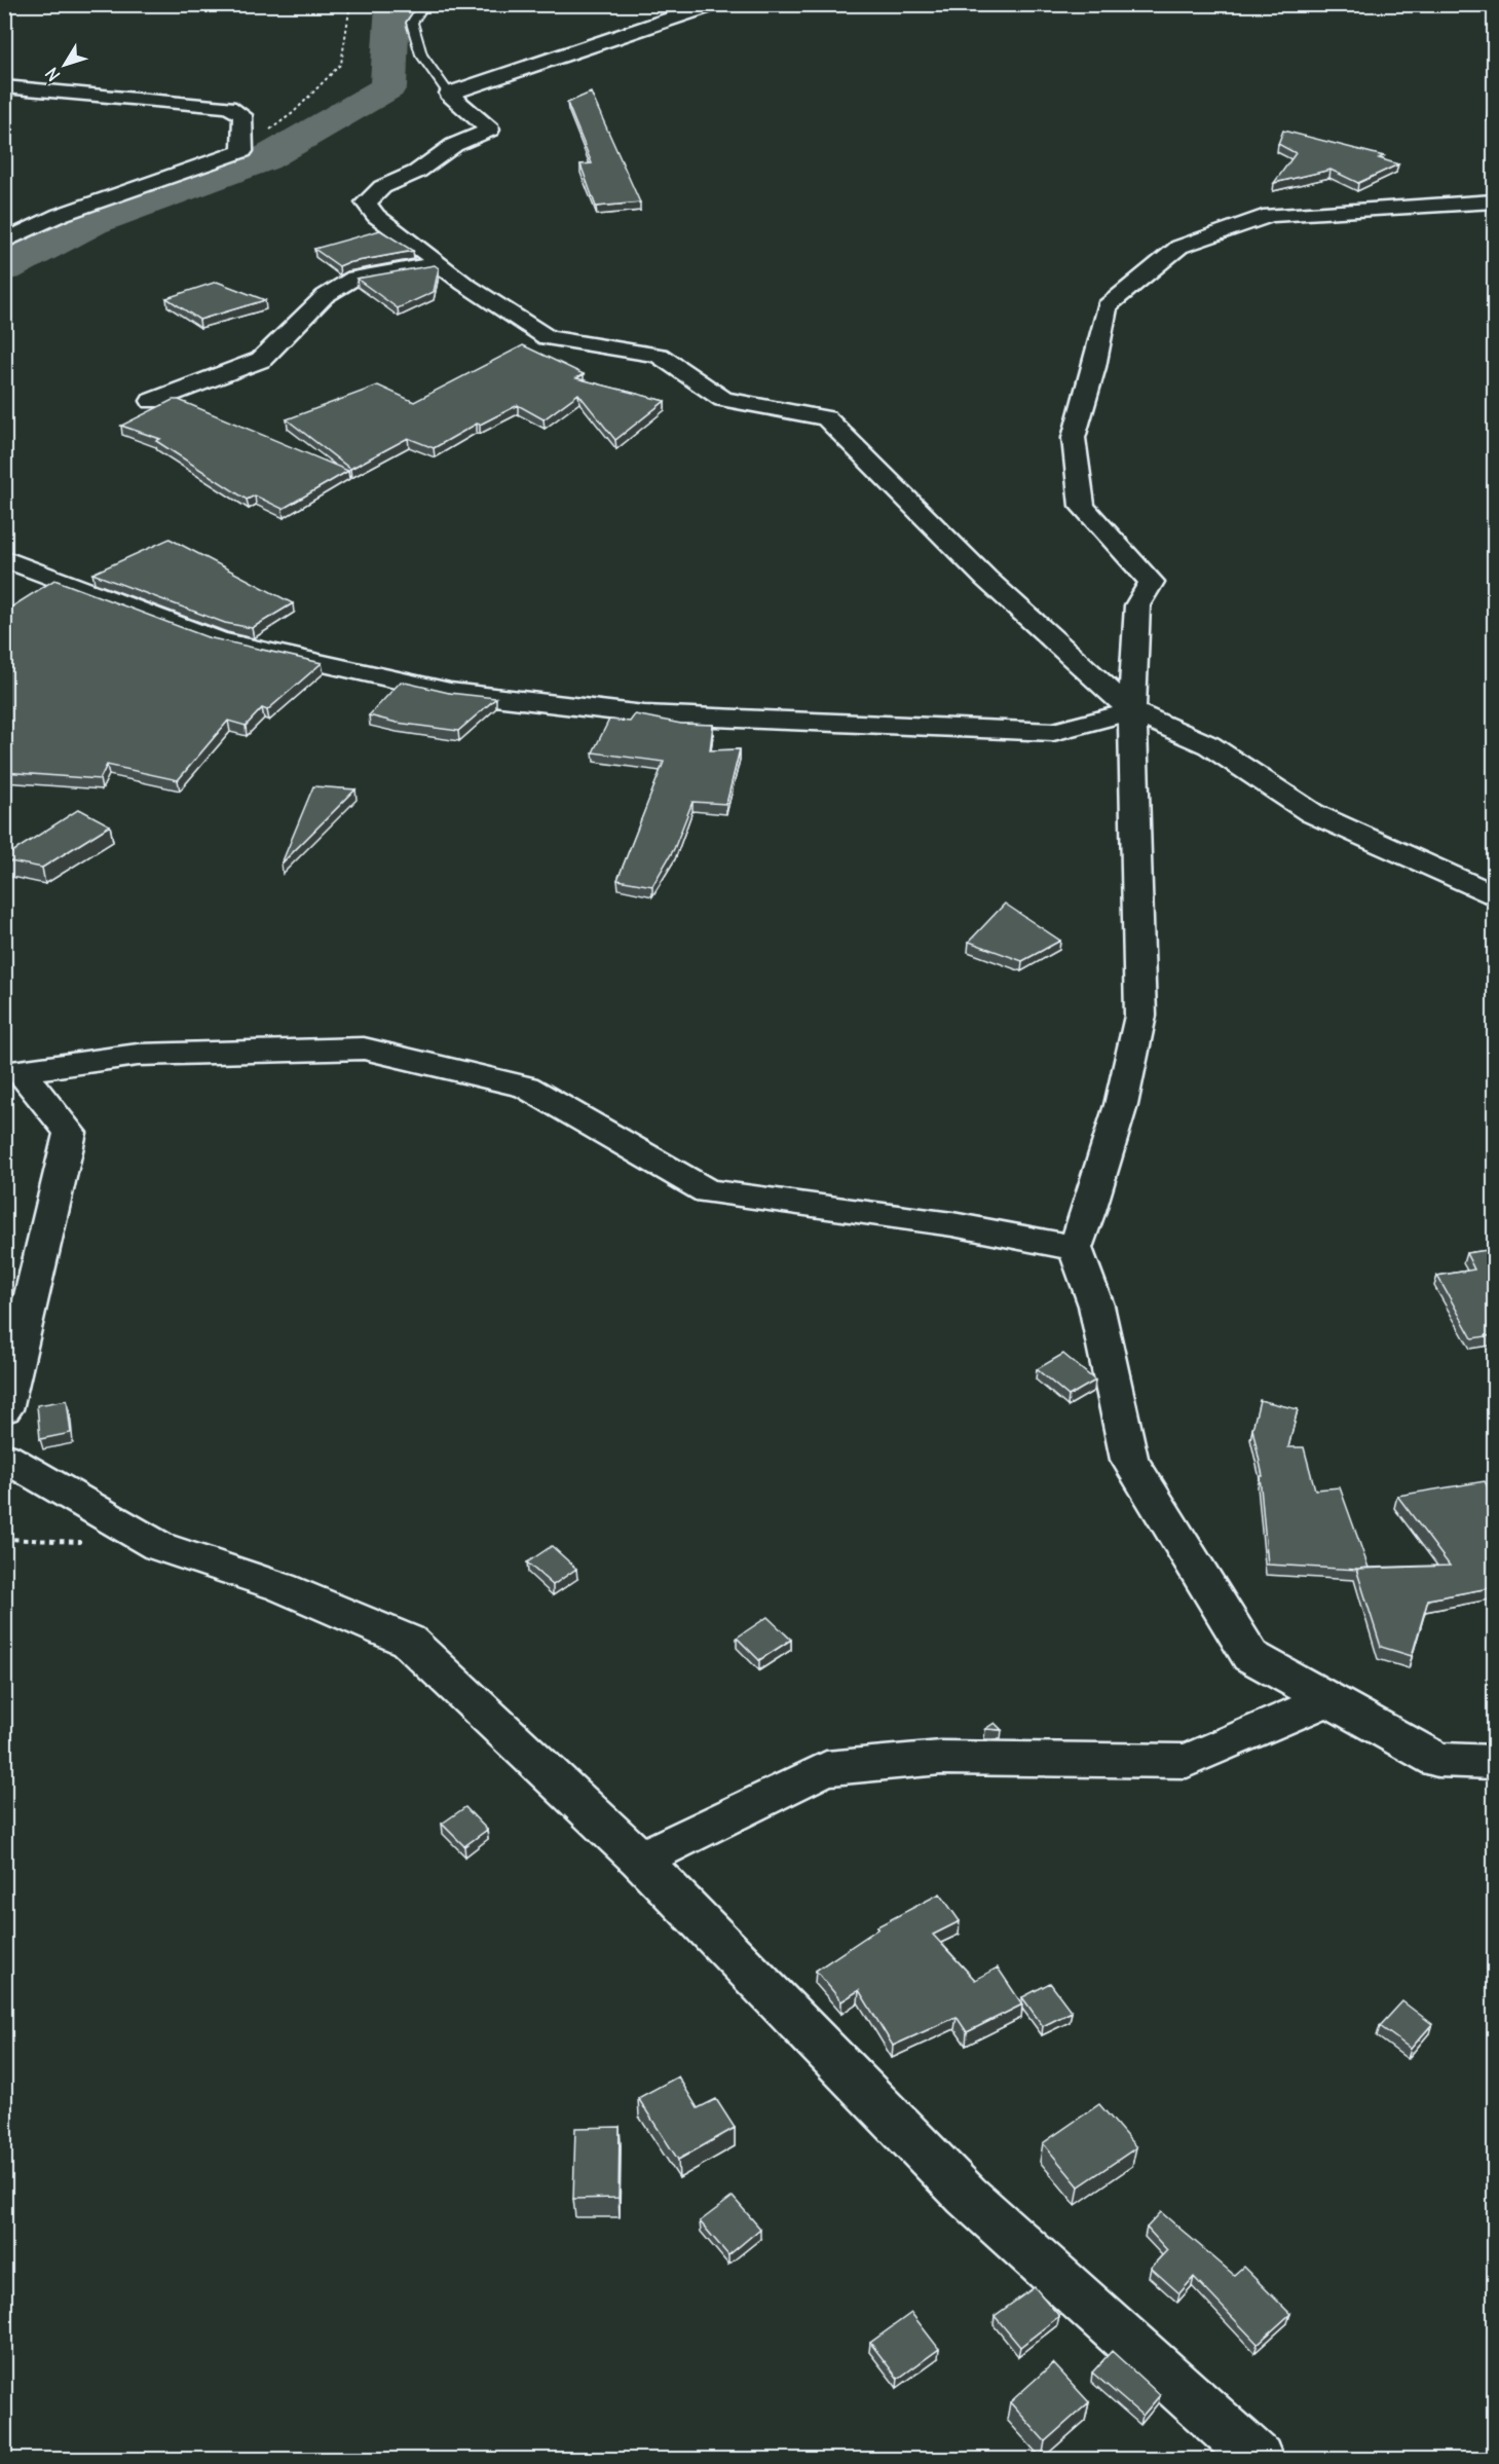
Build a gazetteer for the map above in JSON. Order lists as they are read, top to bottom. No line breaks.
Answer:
{"north":"bottom left"}
